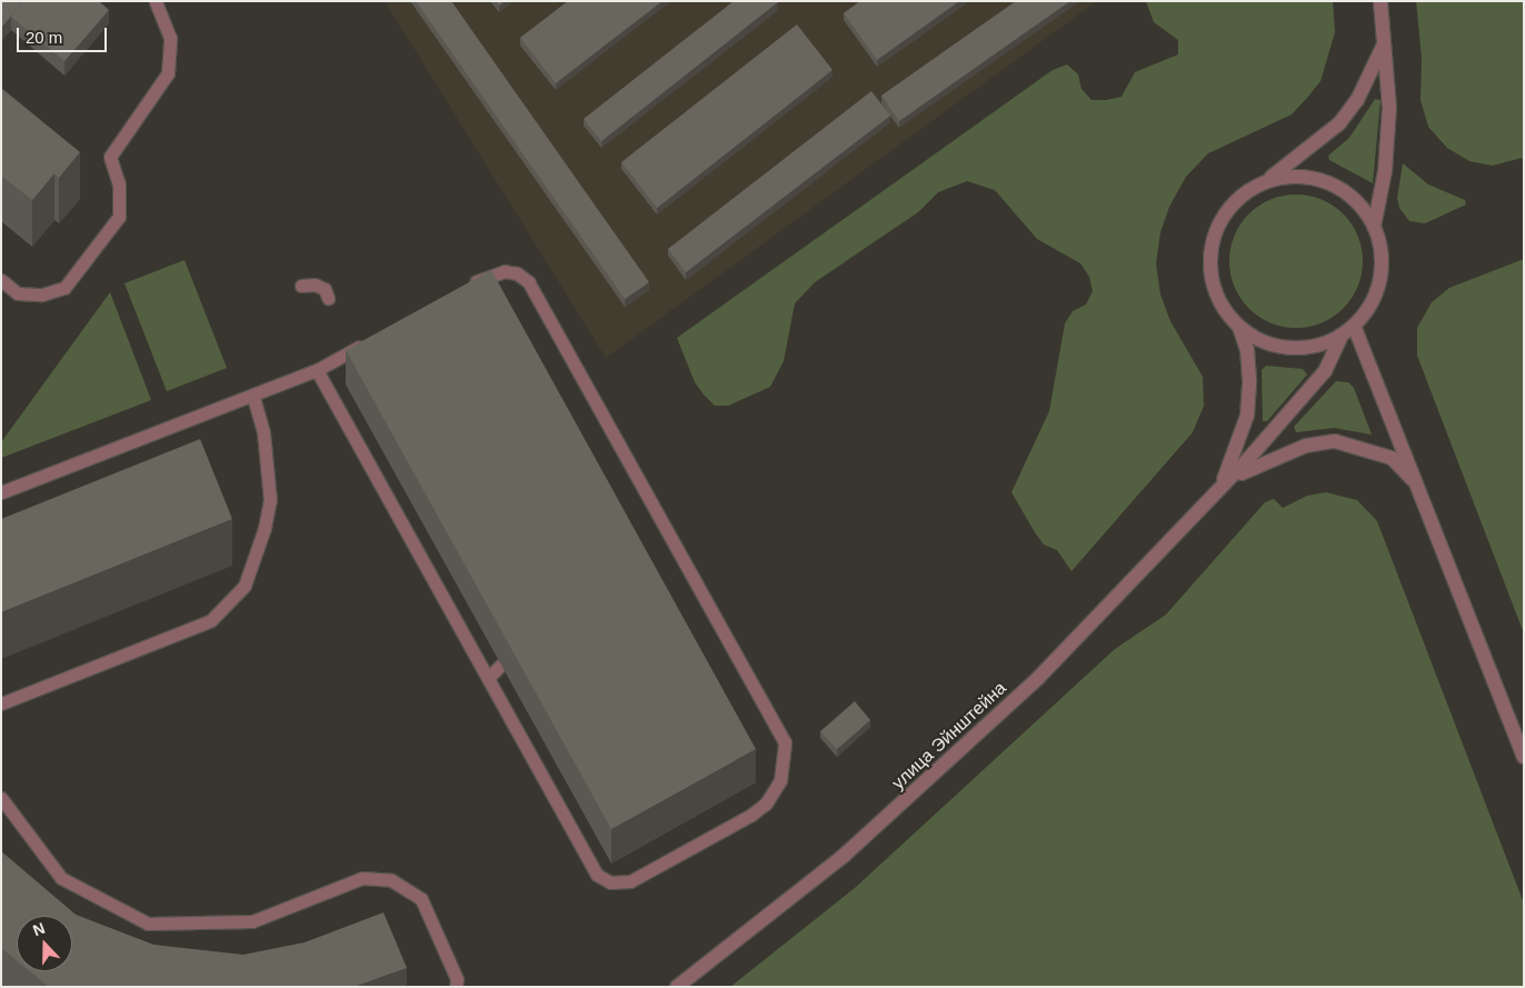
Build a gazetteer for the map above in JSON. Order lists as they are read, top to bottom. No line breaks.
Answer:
{"streets":{"street":["улица Эйнштейна"]},"scale_bar":"20 m","north":"top"}
